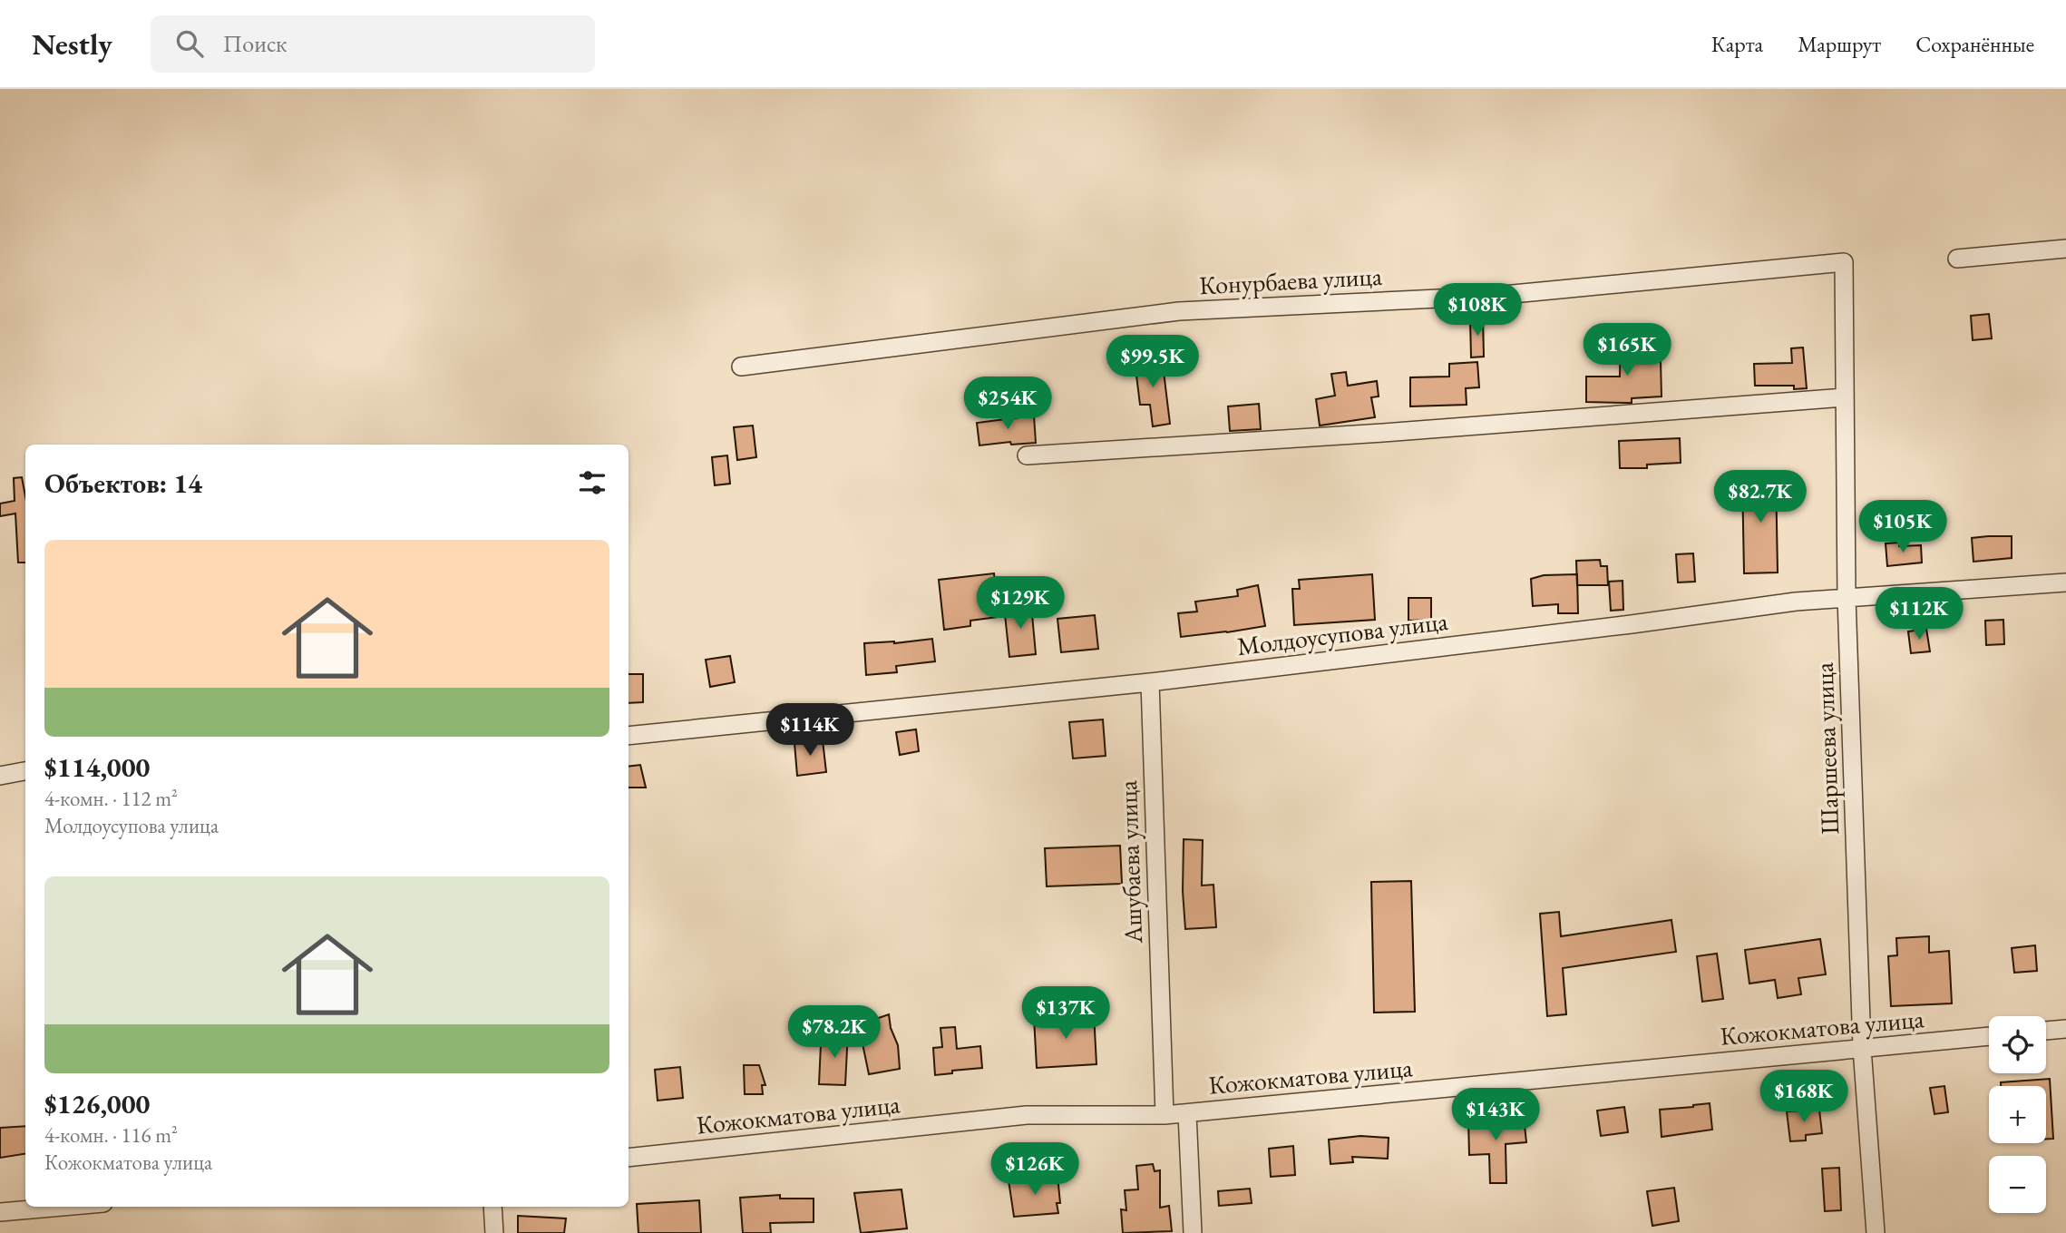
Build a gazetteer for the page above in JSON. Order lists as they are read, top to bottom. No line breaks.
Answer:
{"streets":{"street":["Конурбаева улица","Молдоусупова улица","Шаршеева улица","Ашубаева улица","Кожокматова улица"]},"crossings":[["Конурбаева улица","Шаршеева улица"],["Молдоусупова улица","Шаршеева улица"],["Молдоусупова улица","Ашубаева улица"],["Шаршеева улица","Кожокматова улица"],["Ашубаева улица","Кожокматова улица"]],"page":{"header":"Nestly","search":"Поиск","nav":["Карта","Маршрут","Сохранённые"],"price":["$108K","$165K","$99.5K","$254K","$82.7K","$105K","$129K","$112K","$114K","$137K","$78.2K","$168K","$143K","$126K"],"heading":"Объектов: 14","list":[{"name":"$114,000","note":"4-комн. · 112 m² · Молдоусупова улица"},{"name":"$126,000","note":"4-комн. · 116 m² · Кожокматова улица"}],"map_buttons":["+","−"]}}
